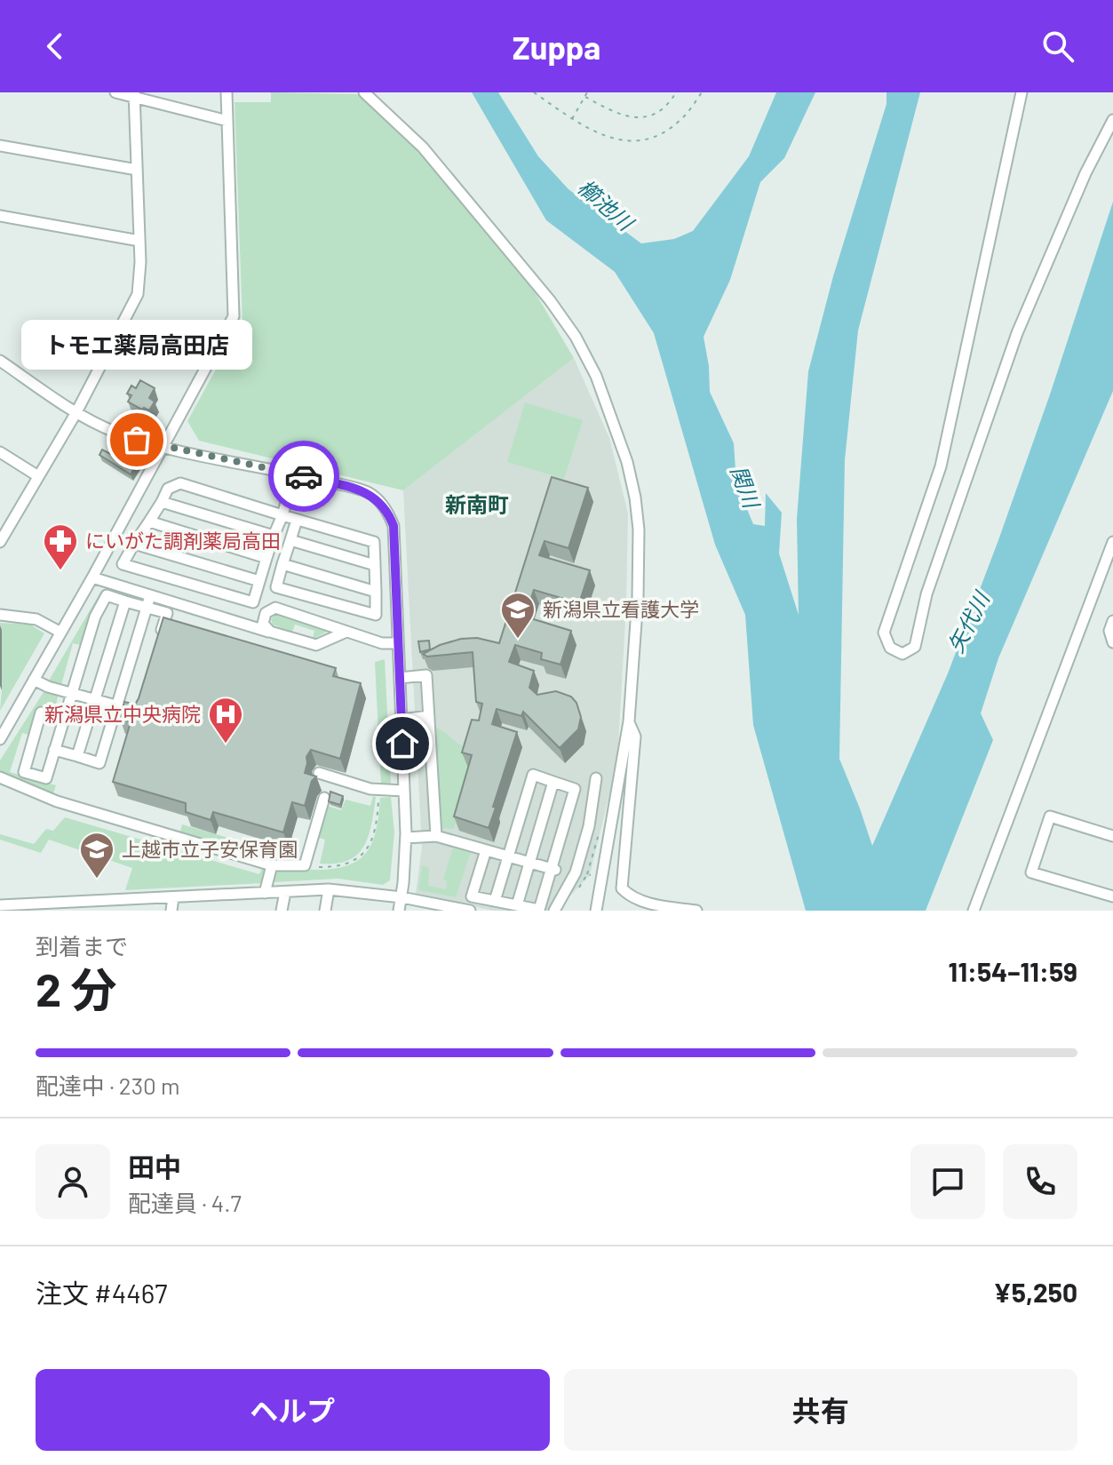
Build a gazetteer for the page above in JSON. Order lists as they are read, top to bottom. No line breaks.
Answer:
{"districts":["新南町"],"water":["櫛池川","関川","矢代川"],"places":{"other":["トモエ薬局高田店"],"pharmacy":["にいがた調剤薬局高田"],"school or university":["新潟県立看護大学","上越市立子安保育園"],"hospital":["新潟県立中央病院"]},"page":{"header":"Zuppa","bubble":"トモエ薬局高田店","heading":["2 分","到着まで","11:54–11:59"],"panel":["田中","配達員 · 4.7","注文 #4467","¥5,250"],"bar":"配達中 · 230 m","buttons":["ヘルプ","共有"]}}
